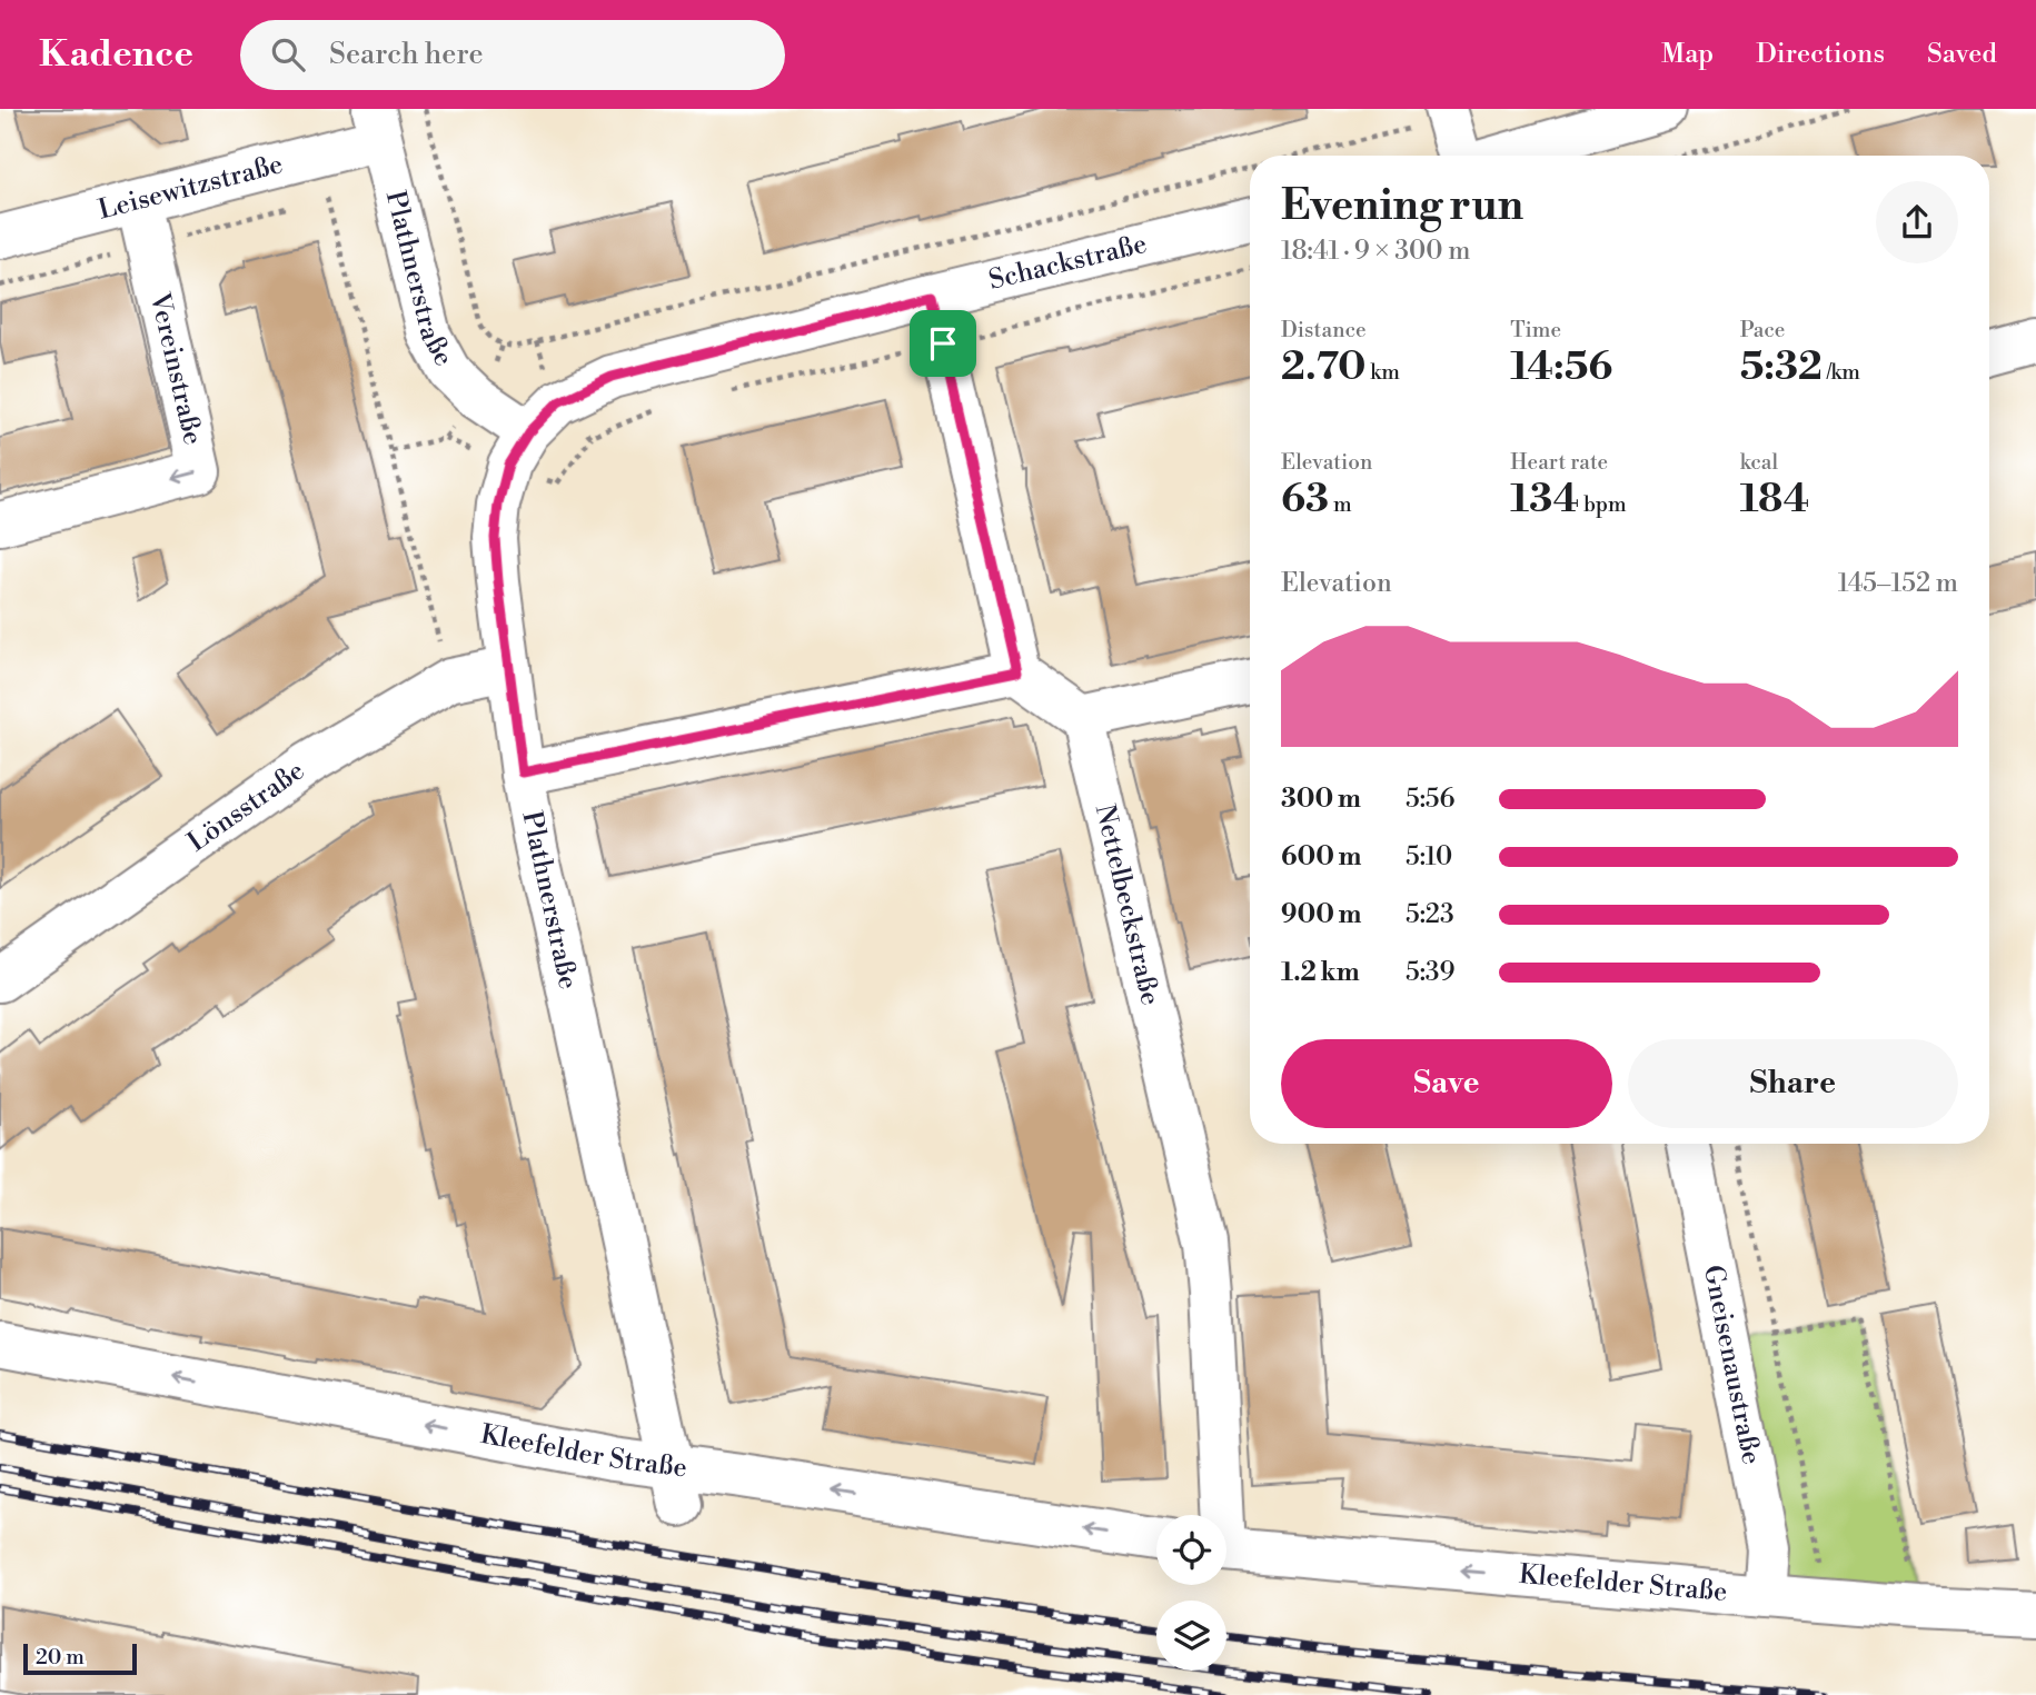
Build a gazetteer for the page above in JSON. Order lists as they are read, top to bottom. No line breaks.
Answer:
{"streets":{"street":["Leisewitzstraße","Schackstraße","Plathnerstraße","Vereinstraße","Lönsstraße","Nettelbeckstraße","Gneisenaustraße","Kleefelder Straße"]},"crossings":[["Leisewitzstraße","Plathnerstraße"],["Leisewitzstraße","Vereinstraße"],["Schackstraße","Plathnerstraße"],["Plathnerstraße","Lönsstraße"],["Plathnerstraße","Kleefelder Straße"],["Gneisenaustraße","Kleefelder Straße"]],"one_way":["Kleefelder Straße"],"scale_bar":"20 m","page":{"header":"Kadence","search":"Search here","nav":["Map","Directions","Saved"],"heading":["Evening run","18:41 · 9 × 300 m"],"stats":[["Distance","2.70 km"],["Time","14:56"],["Pace","5:32 /km"],["Elevation","63 m"],["Heart rate","134 bpm"],["kcal","184"]],"chart":["Elevation","145–152 m"],"list":[{"name":"300 m","note":"5:56"},{"name":"600 m","note":"5:10"},{"name":"900 m","note":"5:23"},{"name":"1.2 km","note":"5:39"}],"buttons":["Save","Share"],"scale":"20 m"}}
